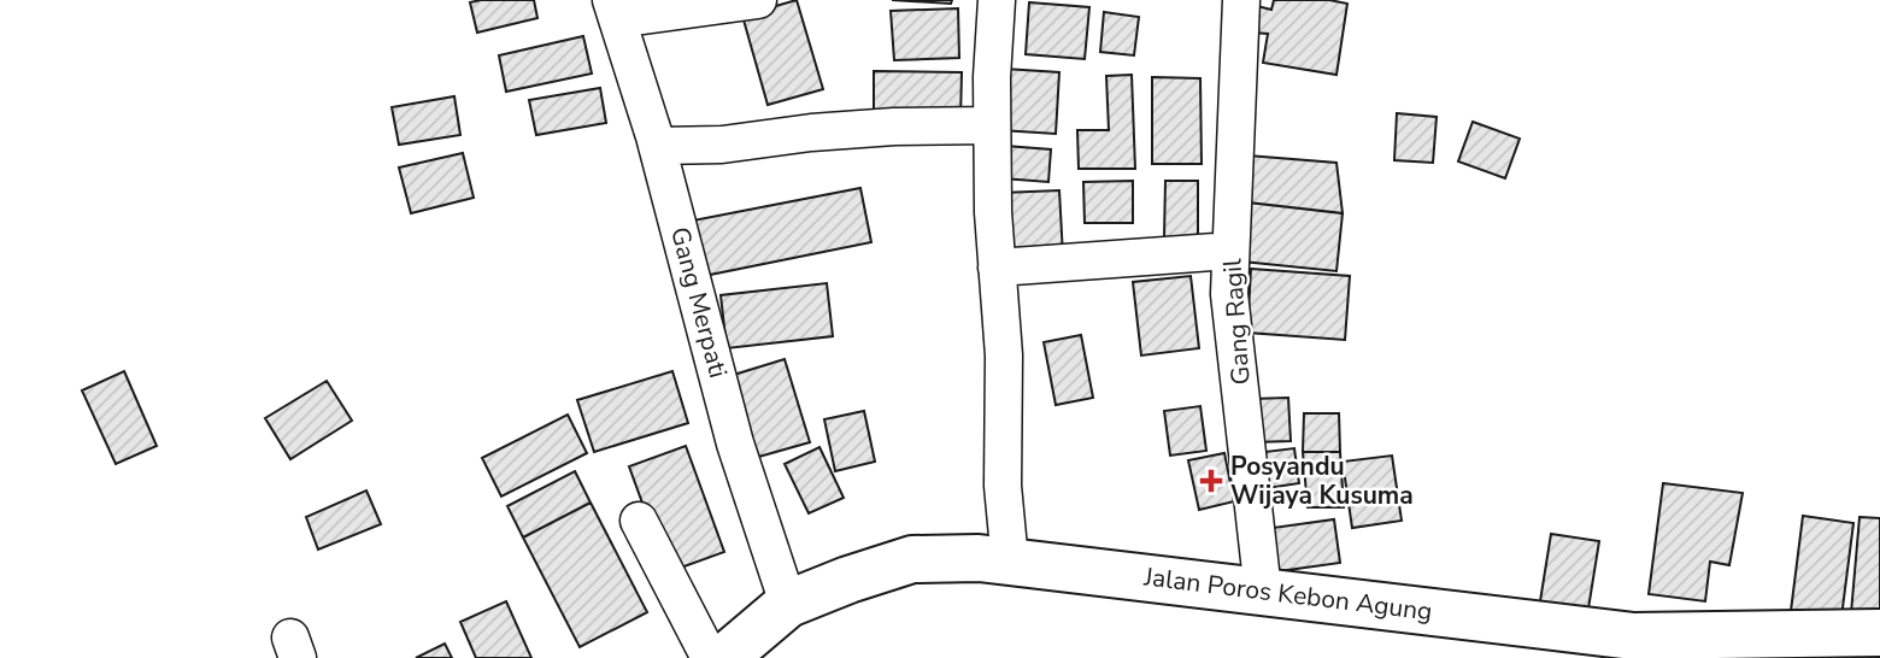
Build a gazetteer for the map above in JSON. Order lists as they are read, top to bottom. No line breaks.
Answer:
{"streets":{"main road":["Jalan Poros Kebon Agung"],"street":["Gang Merpati","Gang Ragil"]},"crossings":[["Gang Merpati","Jalan Poros Kebon Agung"],["Gang Ragil","Jalan Poros Kebon Agung"]],"places":{"health":["Posyandu Wijaya Kusuma"]}}
